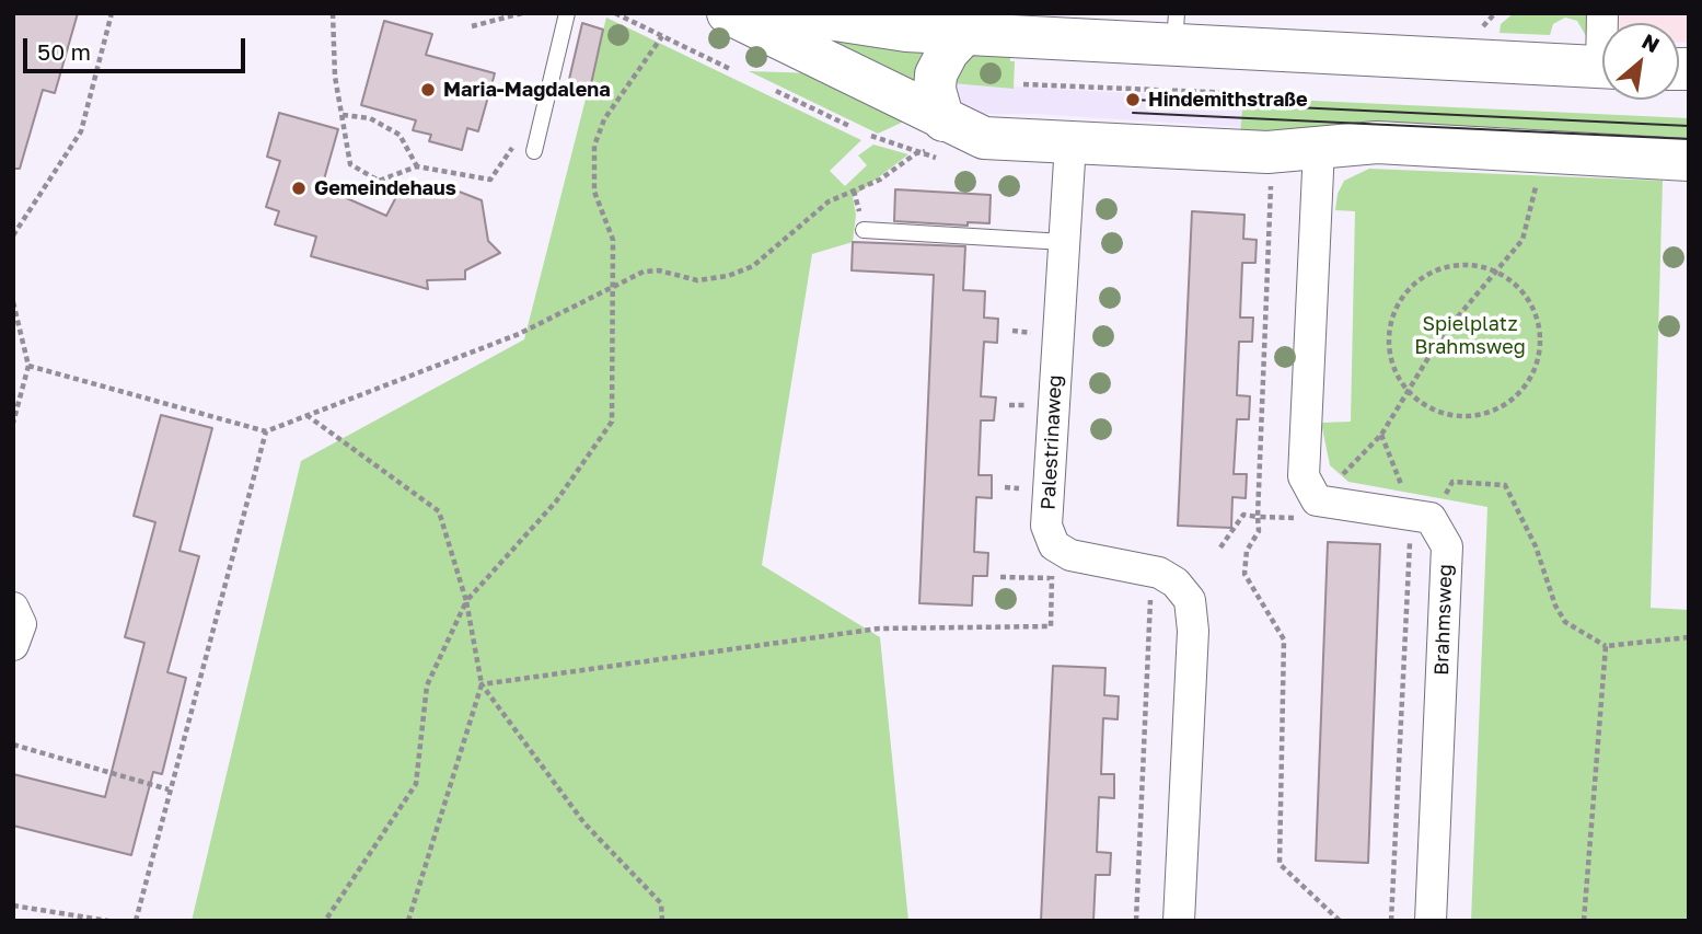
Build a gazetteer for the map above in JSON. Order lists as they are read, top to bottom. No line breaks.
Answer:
{"streets":{"street":["Palestrinaweg","Brahmsweg"]},"parks":["Spielplatz Brahmsweg"],"places":["Maria-Magdalena","Hindemithstraße","Gemeindehaus"],"scale_bar":"50 m","north":"top right"}
